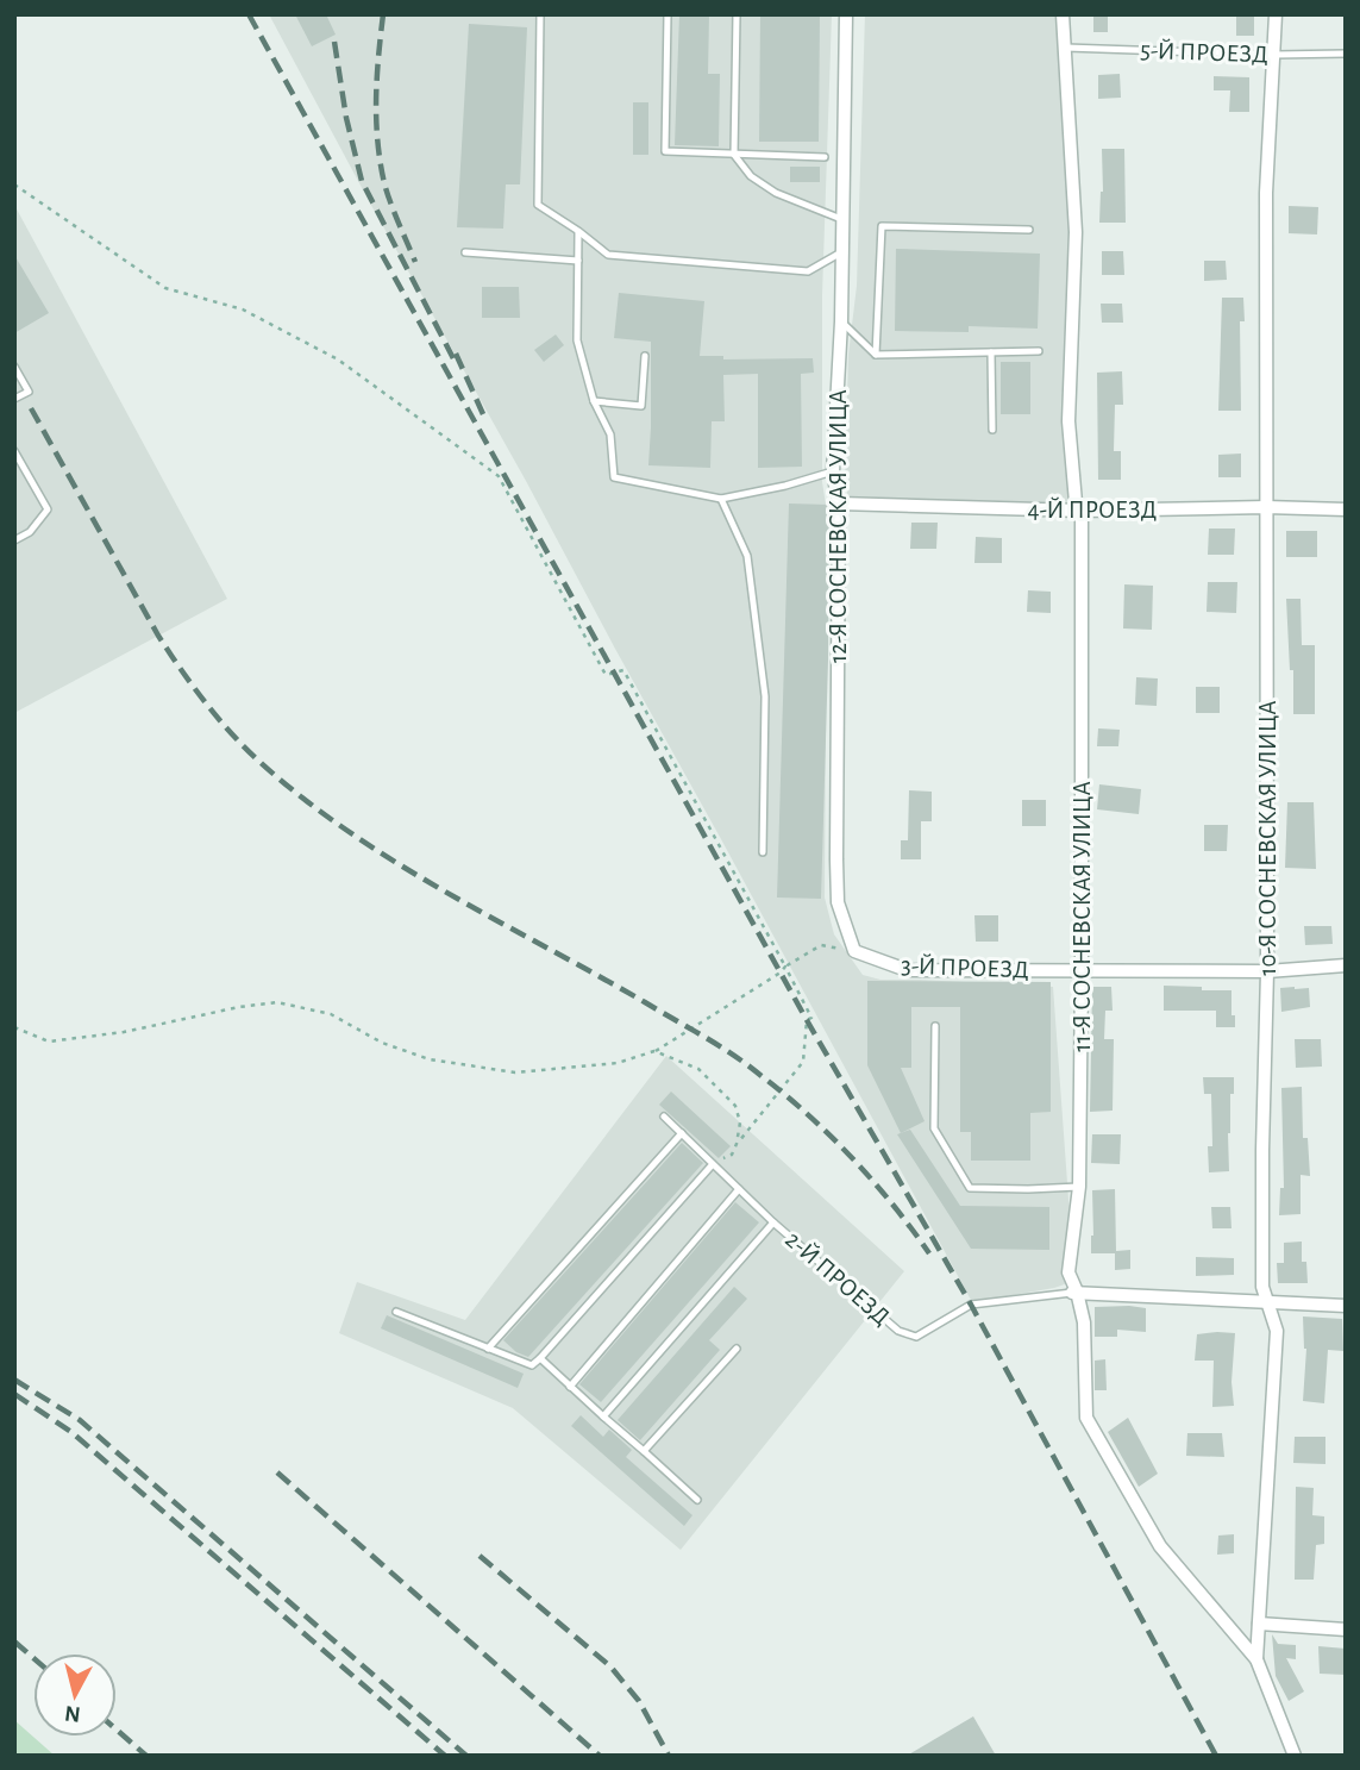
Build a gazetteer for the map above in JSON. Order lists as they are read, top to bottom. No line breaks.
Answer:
{"streets":{"street":["4-Й ПРОЕЗД","12-Я СОСНЕВСКАЯ УЛИЦА","10-Я СОСНЕВСКАЯ УЛИЦА","11-Я СОСНЕВСКАЯ УЛИЦА","3-Й ПРОЕЗД","2-Й ПРОЕЗД"],"lane":["5-Й ПРОЕЗД"]},"crossings":[["5-Й ПРОЕЗД","10-Я СОСНЕВСКАЯ УЛИЦА"],["5-Й ПРОЕЗД","11-Я СОСНЕВСКАЯ УЛИЦА"],["4-Й ПРОЕЗД","12-Я СОСНЕВСКАЯ УЛИЦА"],["4-Й ПРОЕЗД","10-Я СОСНЕВСКАЯ УЛИЦА"],["4-Й ПРОЕЗД","11-Я СОСНЕВСКАЯ УЛИЦА"],["12-Я СОСНЕВСКАЯ УЛИЦА","3-Й ПРОЕЗД"],["10-Я СОСНЕВСКАЯ УЛИЦА","11-Я СОСНЕВСКАЯ УЛИЦА"],["10-Я СОСНЕВСКАЯ УЛИЦА","3-Й ПРОЕЗД"],["10-Я СОСНЕВСКАЯ УЛИЦА","2-Й ПРОЕЗД"],["11-Я СОСНЕВСКАЯ УЛИЦА","3-Й ПРОЕЗД"],["11-Я СОСНЕВСКАЯ УЛИЦА","2-Й ПРОЕЗД"]],"north":"bottom"}
